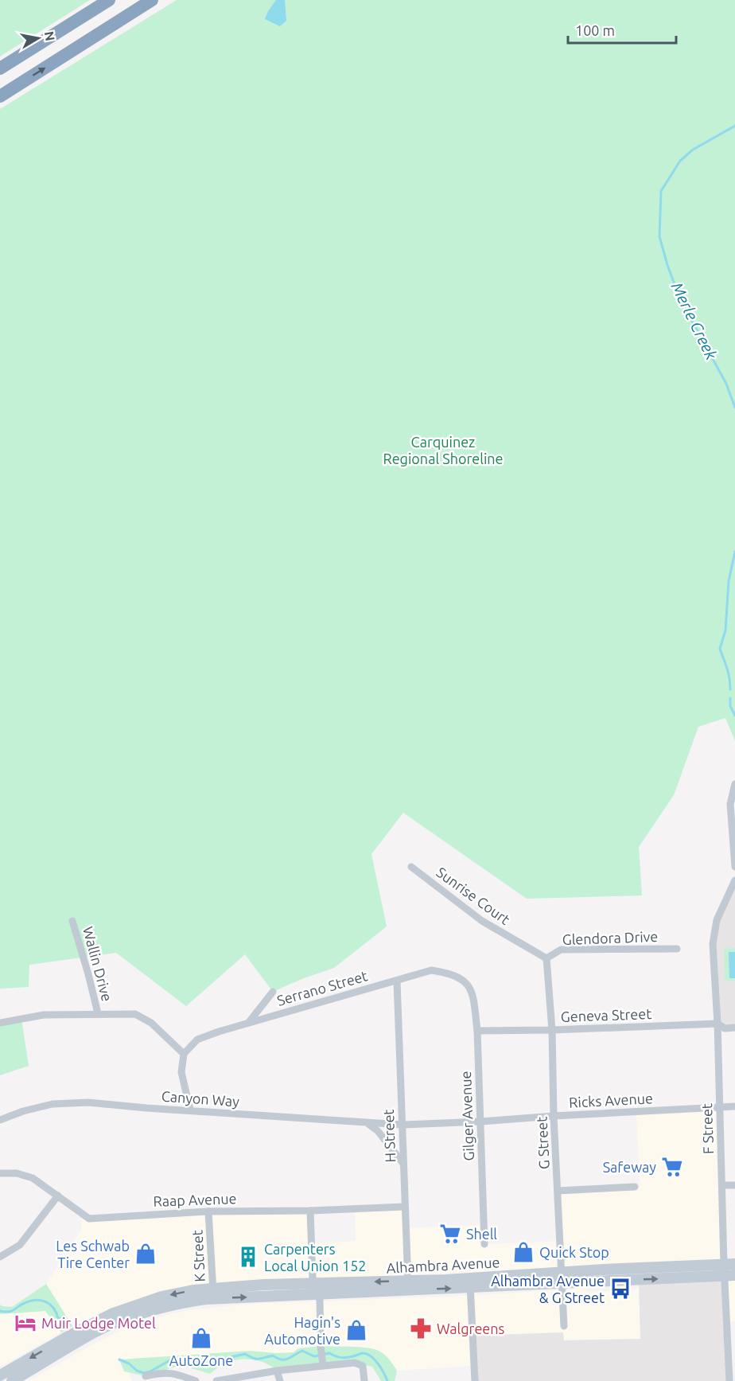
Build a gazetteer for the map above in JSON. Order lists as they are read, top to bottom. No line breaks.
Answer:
{"streets":{"main road":["Alhambra Avenue"],"street":["Sunrise Court","Glendora Drive","Wallin Drive","Serrano Street","Geneva Street","Canyon Way","Ricks Avenue","Gilger Avenue","F Street","H Street","G Street","Raap Avenue","K Street"]},"crossings":[["Sunrise Court","Glendora Drive"],["Sunrise Court","G Street"],["Glendora Drive","G Street"],["Serrano Street","Gilger Avenue"],["Serrano Street","H Street"],["Geneva Street","Gilger Avenue"],["Geneva Street","F Street"],["Geneva Street","G Street"],["Canyon Way","Ricks Avenue"],["Canyon Way","H Street"],["Ricks Avenue","Gilger Avenue"],["Ricks Avenue","F Street"],["Ricks Avenue","H Street"],["Ricks Avenue","G Street"],["F Street","Alhambra Avenue"],["H Street","Raap Avenue"],["H Street","Alhambra Avenue"],["G Street","Alhambra Avenue"],["Raap Avenue","K Street"],["K Street","Alhambra Avenue"]],"water":["Merle Creek"],"parks":["Carquinez Regional Shoreline"],"places":{"supermarket":["Safeway","Shell"],"shop":["Quick Stop","Les Schwab Tire Center","Hagin's Automotive","AutoZone"],"building":["Carpenters Local Union 152"],"bus stop":["Alhambra Avenue & G Street"],"hotel":["Muir Lodge Motel"],"pharmacy":["Walgreens"]},"scale_bar":"100 m","north":"right"}
